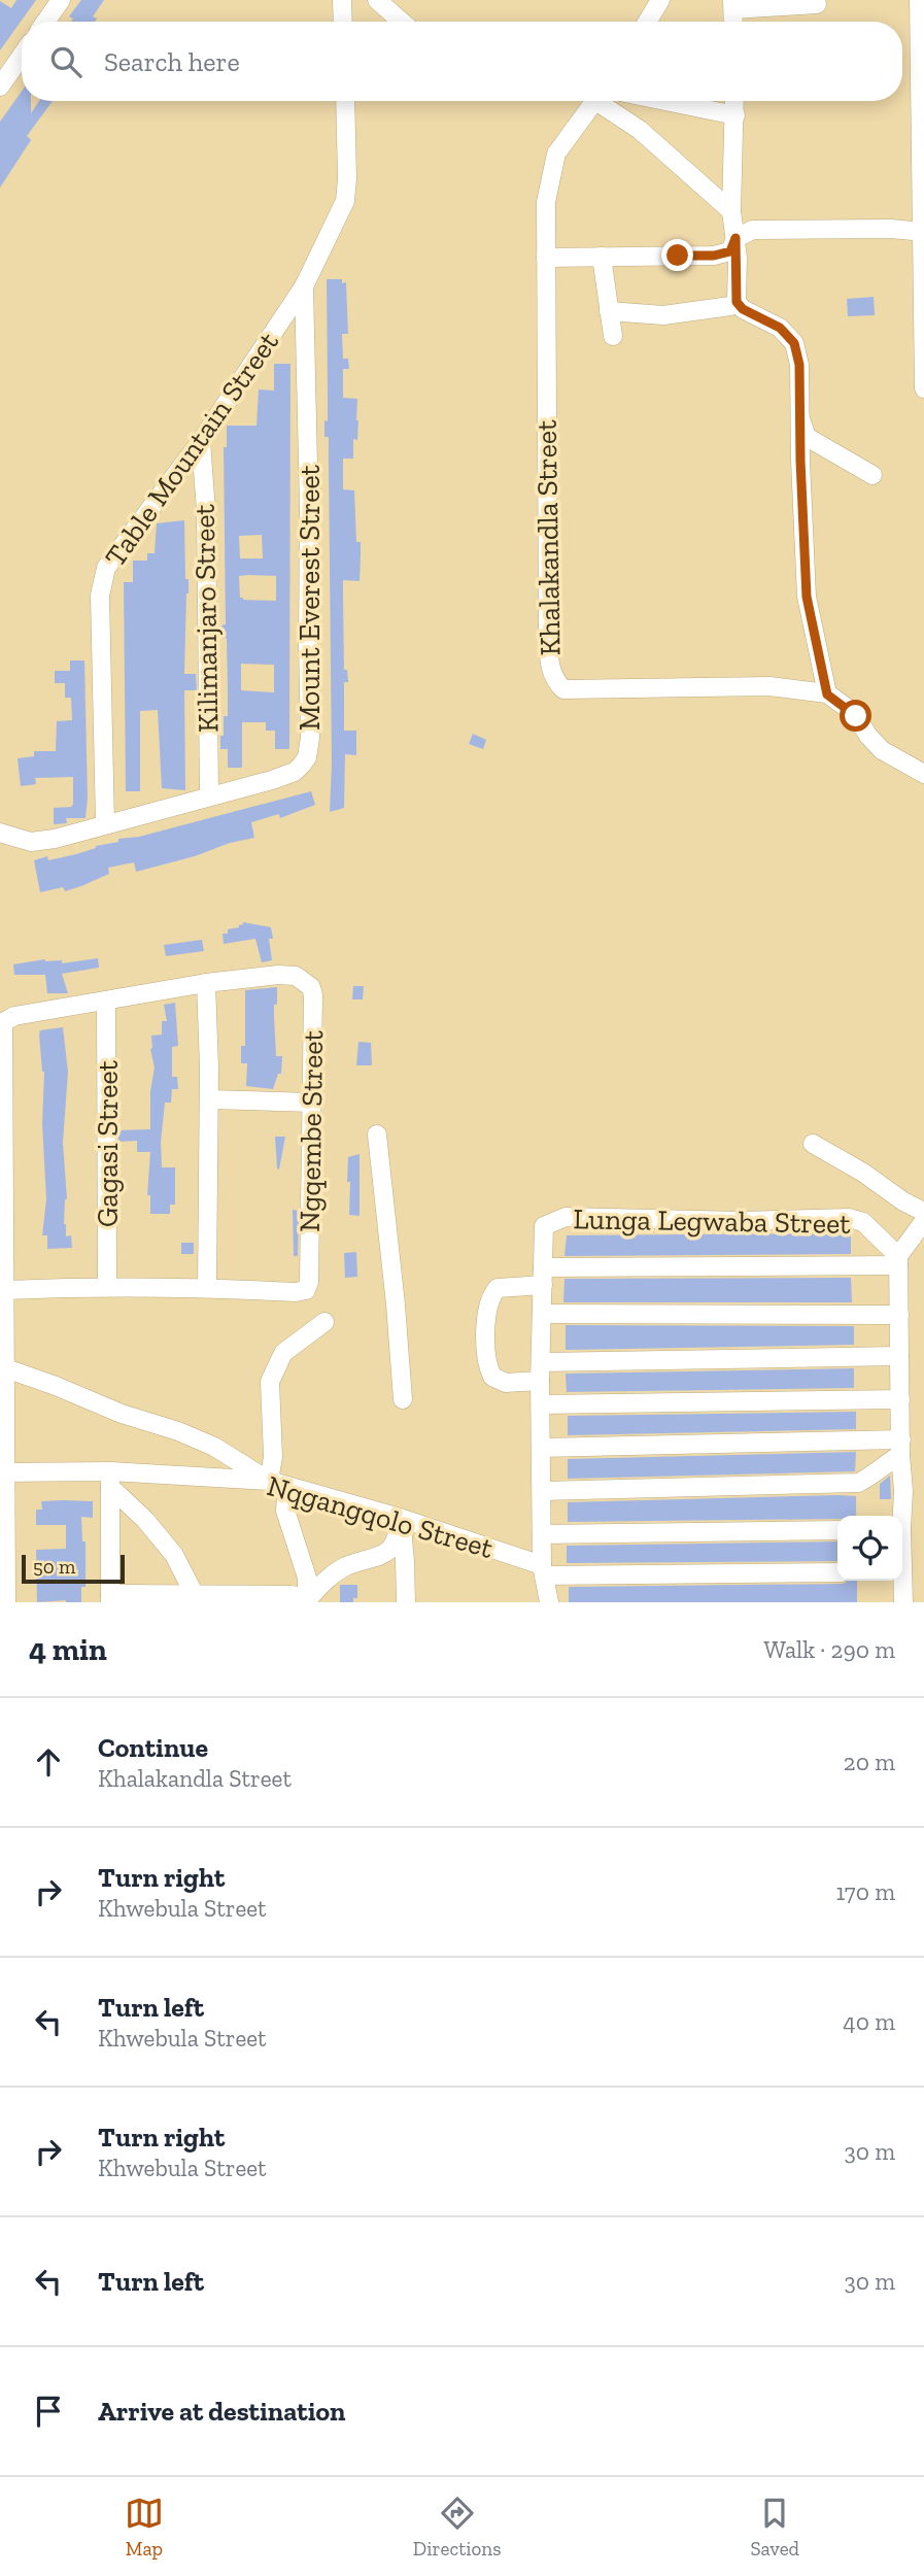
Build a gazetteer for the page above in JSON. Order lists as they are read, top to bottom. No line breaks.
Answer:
{"streets":{"street":["Table Mountain Street","Khalakandla Street","Mount Everest Street","Kilimanjaro Street","Ngqembe Street","Gagasi Street","Lunga Legwaba Street","Nqgangqolo Street"]},"crossings":[["Table Mountain Street","Mount Everest Street"],["Table Mountain Street","Kilimanjaro Street"],["Mount Everest Street","Kilimanjaro Street"],["Ngqembe Street","Gagasi Street"],["Lunga Legwaba Street","Nqgangqolo Street"]],"scale_bar":"50 m","page":{"search":"Search here","scale":"50 m","heading":["4 min","Walk · 290 m"],"list":[["Continue","Khalakandla Street","20 m"],["Turn right","Khwebula Street","170 m"],["Turn left","Khwebula Street","40 m"],["Turn right","Khwebula Street","30 m"],["Turn left","30 m"],"Arrive at destination"],"nav":["Map","Directions","Saved"]}}
